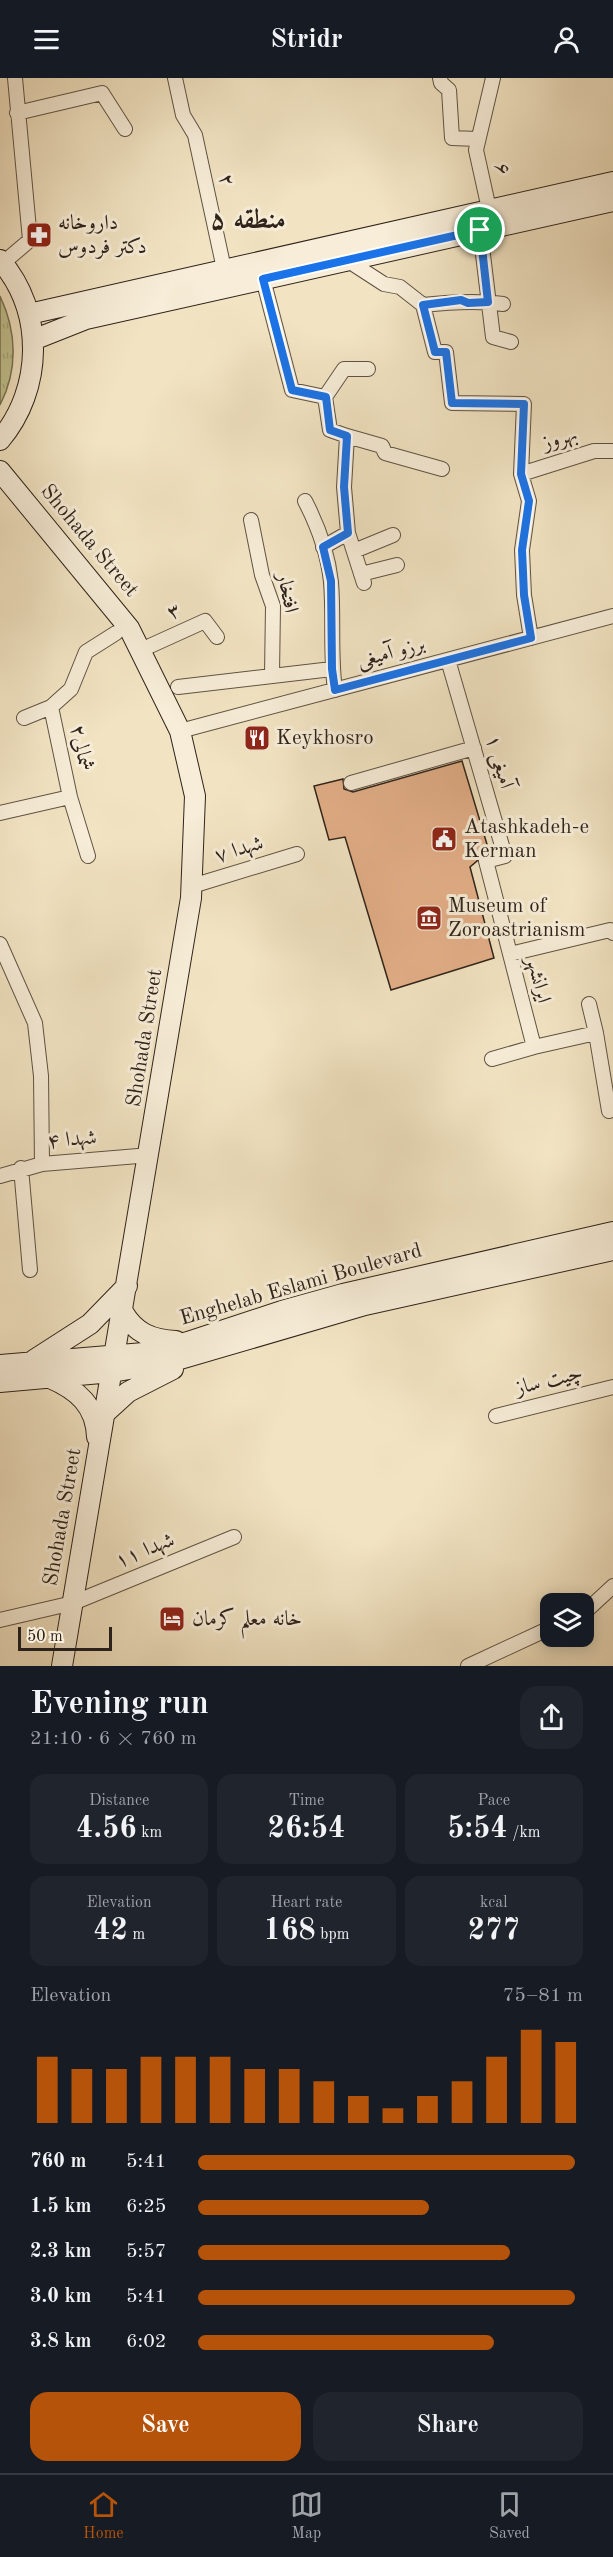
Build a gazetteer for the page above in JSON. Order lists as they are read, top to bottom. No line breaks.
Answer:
{"streets":{"main road":["Shohada Street","Enghelab Eslami Boulevard"],"street":["۶","۲","بهروز","افتخار","۳","برزو آمیغی","شمالی۲","آمیغی ۱","شهدا ۷","ایرانشهر","شهدا ۴","چیت ساز","شهدا ۱۱"]},"crossings":[["Shohada Street","۳"],["Shohada Street","برزو آمیغی"],["Shohada Street","شهدا ۷"],["Shohada Street","شهدا ۴"],["Shohada Street","Enghelab Eslami Boulevard"],["Shohada Street","شهدا ۱۱"],["برزو آمیغی","آمیغی ۱"],["آمیغی ۱","ایرانشهر"]],"districts":["منطقه ۵"],"places":{"pharmacy":["داروخانه دکتر فردوس"],"restaurant":["Keykhosro"],"public building":["Atashkadeh-e Kerman"],"museum":["Museum of Zoroastrianism"],"hotel":["خانه معلم کرمان"]},"scale_bar":"50 m","page":{"header":"Stridr","scale":"50 m","heading":["Evening run","21:10 · 6 × 760 m"],"stats":[["Distance","4.56 km"],["Time","26:54"],["Pace","5:54 /km"],["Elevation","42 m"],["Heart rate","168 bpm"],["kcal","277"]],"chart":["Elevation","75–81 m"],"list":[{"name":"760 m","note":"5:41"},{"name":"1.5 km","note":"6:25"},{"name":"2.3 km","note":"5:57"},{"name":"3.0 km","note":"5:41"},{"name":"3.8 km","note":"6:02"}],"buttons":["Save","Share"],"tabs":["Home","Map","Saved"]}}
